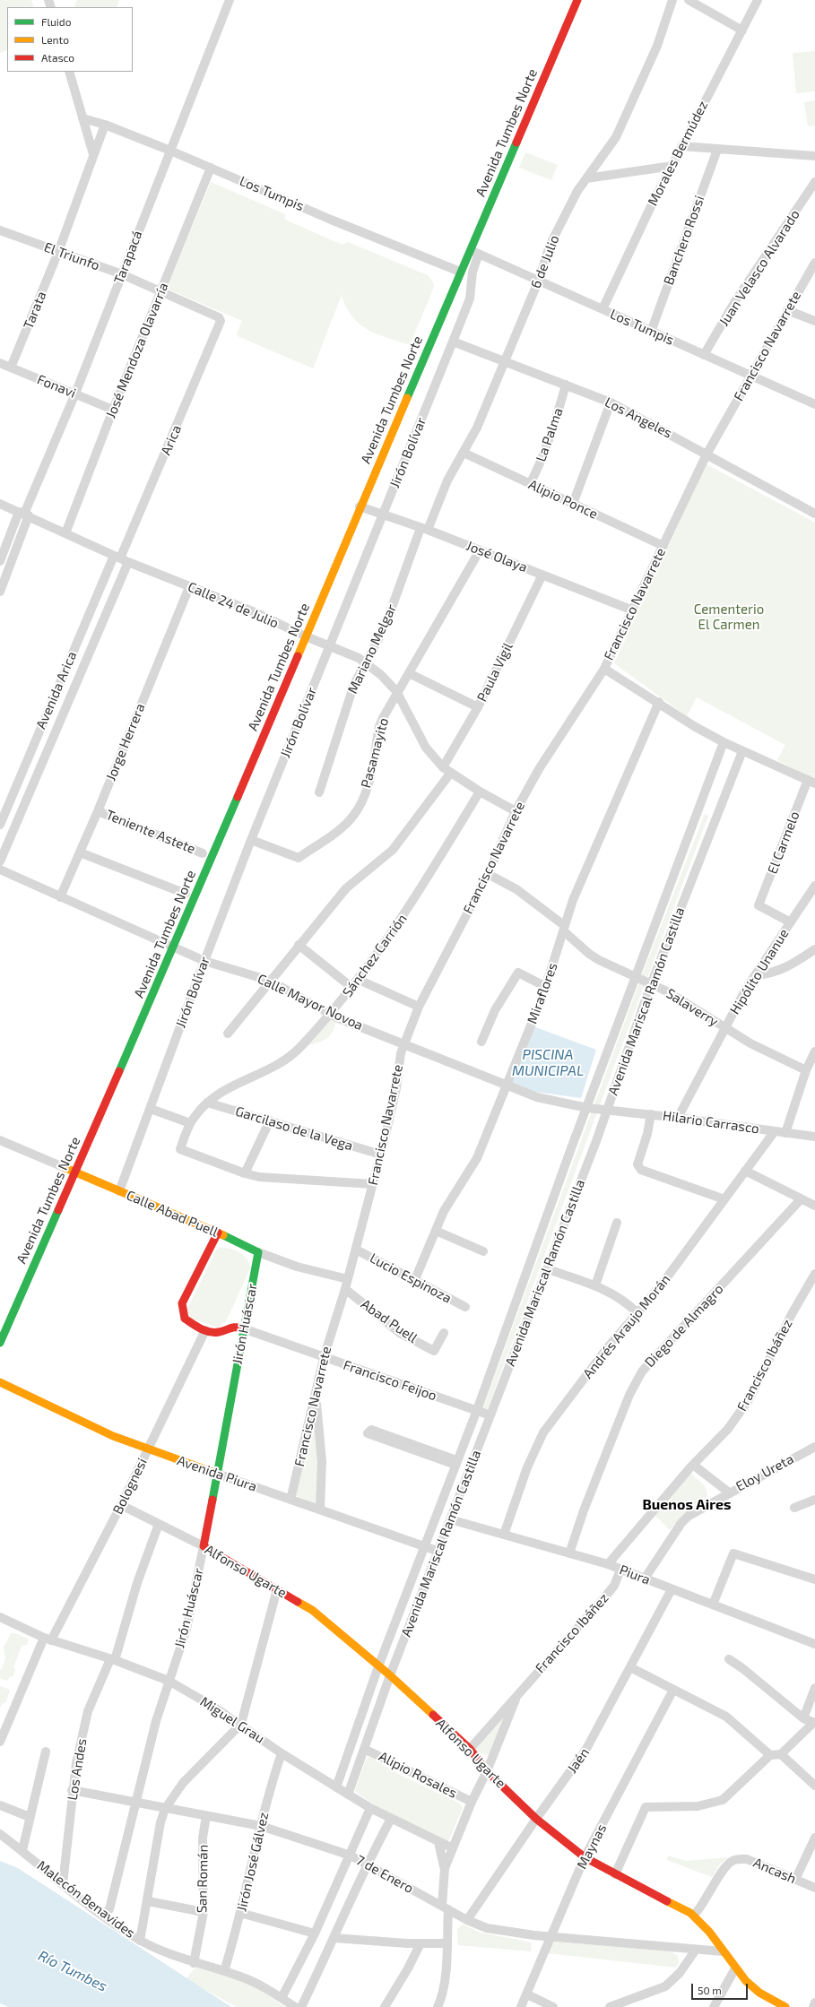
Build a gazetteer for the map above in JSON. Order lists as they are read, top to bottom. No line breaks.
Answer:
{"streets":{"main road":["Avenida Tumbes Norte","Calle Abad Puell","Jirón Huáscar","Francisco Feijoo","Avenida Piura","Alfonso Ugarte"],"street":["Morales Bermúdez","Los Tumpis","Banchero Rossi","El Triunfo","Tarapacá","6 de Julio","Juan Velasco Alvarado","Tarata","Francisco Navarrete","José Mendoza Olavarría","Fonavi","Los Angeles","La Palma","Arica","Jirón Bolívar","Alipio Ponce","José Olaya","Calle 24 de Julio","Mariano Melgar","Paula Vigil","Avenida Arica","Jorge Herrera","Pasamayito","Teniente Astete","El Carmelo","Sánchez Carrión","Hipólito Unanue","Miraflores","Avenida Mariscal Ramón Castilla","Calle Mayor Novoa","Salaverry","Hilario Carrasco","Garcilaso de la Vega","Lucio Espinoza","Abad Puell","Diego de Almagro","Andrés Araujo Morán","Francisco Ibáñez","Eloy Ureta","Bolognesi","Piura","Miguel Grau","Jaén","Los Andes","Alipio Rosales","Maynas","Jirón José Gálvez","Ancash","7 de Enero","San Román","Malecón Benavides"]},"crossings":[["Avenida Tumbes Norte","Los Tumpis"],["Avenida Tumbes Norte","José Olaya"],["Avenida Tumbes Norte","Calle 24 de Julio"],["Avenida Tumbes Norte","Calle Mayor Novoa"],["Avenida Tumbes Norte","Calle Abad Puell"],["Morales Bermúdez","Los Tumpis"],["Los Tumpis","Banchero Rossi"],["Los Tumpis","Tarapacá"],["Los Tumpis","6 de Julio"],["Los Tumpis","Juan Velasco Alvarado"],["Los Tumpis","Francisco Navarrete"],["Los Tumpis","José Mendoza Olavarría"],["Los Tumpis","Jirón Bolívar"],["El Triunfo","Tarapacá"],["El Triunfo","Tarata"],["El Triunfo","José Mendoza Olavarría"],["El Triunfo","Arica"],["Tarapacá","Fonavi"],["Tarapacá","Calle 24 de Julio"],["6 de Julio","Los Angeles"],["6 de Julio","Alipio Ponce"],["6 de Julio","José Olaya"],["6 de Julio","Mariano Melgar"],["Tarata","Fonavi"],["Francisco Navarrete","Los Angeles"],["Francisco Navarrete","Alipio Ponce"],["Francisco Navarrete","José Olaya"],["Francisco Navarrete","Calle 24 de Julio"],["Francisco Navarrete","Calle Mayor Novoa"],["Francisco Navarrete","Salaverry"],["Francisco Navarrete","Garcilaso de la Vega"],["Francisco Navarrete","Calle Abad Puell"],["Francisco Navarrete","Lucio Espinoza"],["Francisco Navarrete","Abad Puell"],["Francisco Navarrete","Francisco Feijoo"],["Francisco Navarrete","Avenida Piura"],["José Mendoza Olavarría","Fonavi"],["José Mendoza Olavarría","Calle 24 de Julio"],["Los Angeles","La Palma"],["Los Angeles","Jirón Bolívar"],["La Palma","Alipio Ponce"],["Arica","Calle 24 de Julio"],["Arica","Avenida Arica"],["Jirón Bolívar","José Olaya"],["Jirón Bolívar","Calle 24 de Julio"],["Jirón Bolívar","Pasamayito"],["Jirón Bolívar","Calle Mayor Novoa"],["Jirón Bolívar","Calle Abad Puell"],["José Olaya","Mariano Melgar"],["José Olaya","Paula Vigil"],["José Olaya","Pasamayito"],["Calle 24 de Julio","Mariano Melgar"],["Calle 24 de Julio","Paula Vigil"],["Calle 24 de Julio","Avenida Arica"],["Calle 24 de Julio","Jorge Herrera"],["Calle 24 de Julio","Pasamayito"],["Calle 24 de Julio","Sánchez Carrión"],["Jorge Herrera","Teniente Astete"],["Jorge Herrera","Calle Mayor Novoa"],["El Carmelo","Hipólito Unanue"],["Sánchez Carrión","Calle Mayor Novoa"],["Sánchez Carrión","Garcilaso de la Vega"],["Hipólito Unanue","Salaverry"],["Hipólito Unanue","Hilario Carrasco"],["Miraflores","Calle Mayor Novoa"],["Miraflores","Salaverry"],["Miraflores","Lucio Espinoza"],["Avenida Mariscal Ramón Castilla","Calle Mayor Novoa"],["Avenida Mariscal Ramón Castilla","Salaverry"],["Avenida Mariscal Ramón Castilla","Hilario Carrasco"],["Avenida Mariscal Ramón Castilla","Francisco Feijoo"],["Avenida Mariscal Ramón Castilla","Avenida Piura"],["Avenida Mariscal Ramón Castilla","Alfonso Ugarte"],["Avenida Mariscal Ramón Castilla","Piura"],["Avenida Mariscal Ramón Castilla","Miguel Grau"],["Avenida Mariscal Ramón Castilla","Alipio Rosales"],["Calle Mayor Novoa","Hilario Carrasco"],["Hilario Carrasco","Andrés Araujo Morán"],["Calle Abad Puell","Jirón Huáscar"],["Jirón Huáscar","Francisco Feijoo"],["Jirón Huáscar","Avenida Piura"],["Jirón Huáscar","Alfonso Ugarte"],["Jirón Huáscar","Miguel Grau"],["Jirón Huáscar","7 de Enero"],["Jirón Huáscar","Malecón Benavides"],["Diego de Almagro","Piura"],["Andrés Araujo Morán","Piura"],["Francisco Ibáñez","Alfonso Ugarte"],["Francisco Ibáñez","Piura"],["Francisco Ibáñez","Miguel Grau"],["Francisco Ibáñez","Alipio Rosales"],["Francisco Ibáñez","7 de Enero"],["Francisco Feijoo","Bolognesi"],["Eloy Ureta","Piura"],["Avenida Piura","Bolognesi"],["Bolognesi","Alfonso Ugarte"],["Bolognesi","Miguel Grau"],["Alfonso Ugarte","Jaén"],["Alfonso Ugarte","Los Andes"],["Alfonso Ugarte","Maynas"],["Alfonso Ugarte","7 de Enero"],["Piura","Jaén"],["Miguel Grau","Los Andes"],["Miguel Grau","Jirón José Gálvez"],["Jaén","7 de Enero"],["Los Andes","7 de Enero"],["Los Andes","Malecón Benavides"],["Maynas","7 de Enero"],["Jirón José Gálvez","7 de Enero"],["Jirón José Gálvez","Malecón Benavides"],["7 de Enero","San Román"],["San Román","Malecón Benavides"]],"districts":["Buenos Aires"],"water":["PISCINA MUNICIPAL","Río Tumbes"],"parks":["Cementerio El Carmen"],"legend":["Fluido","Lento","Atasco"],"scale_bar":"50 m"}
